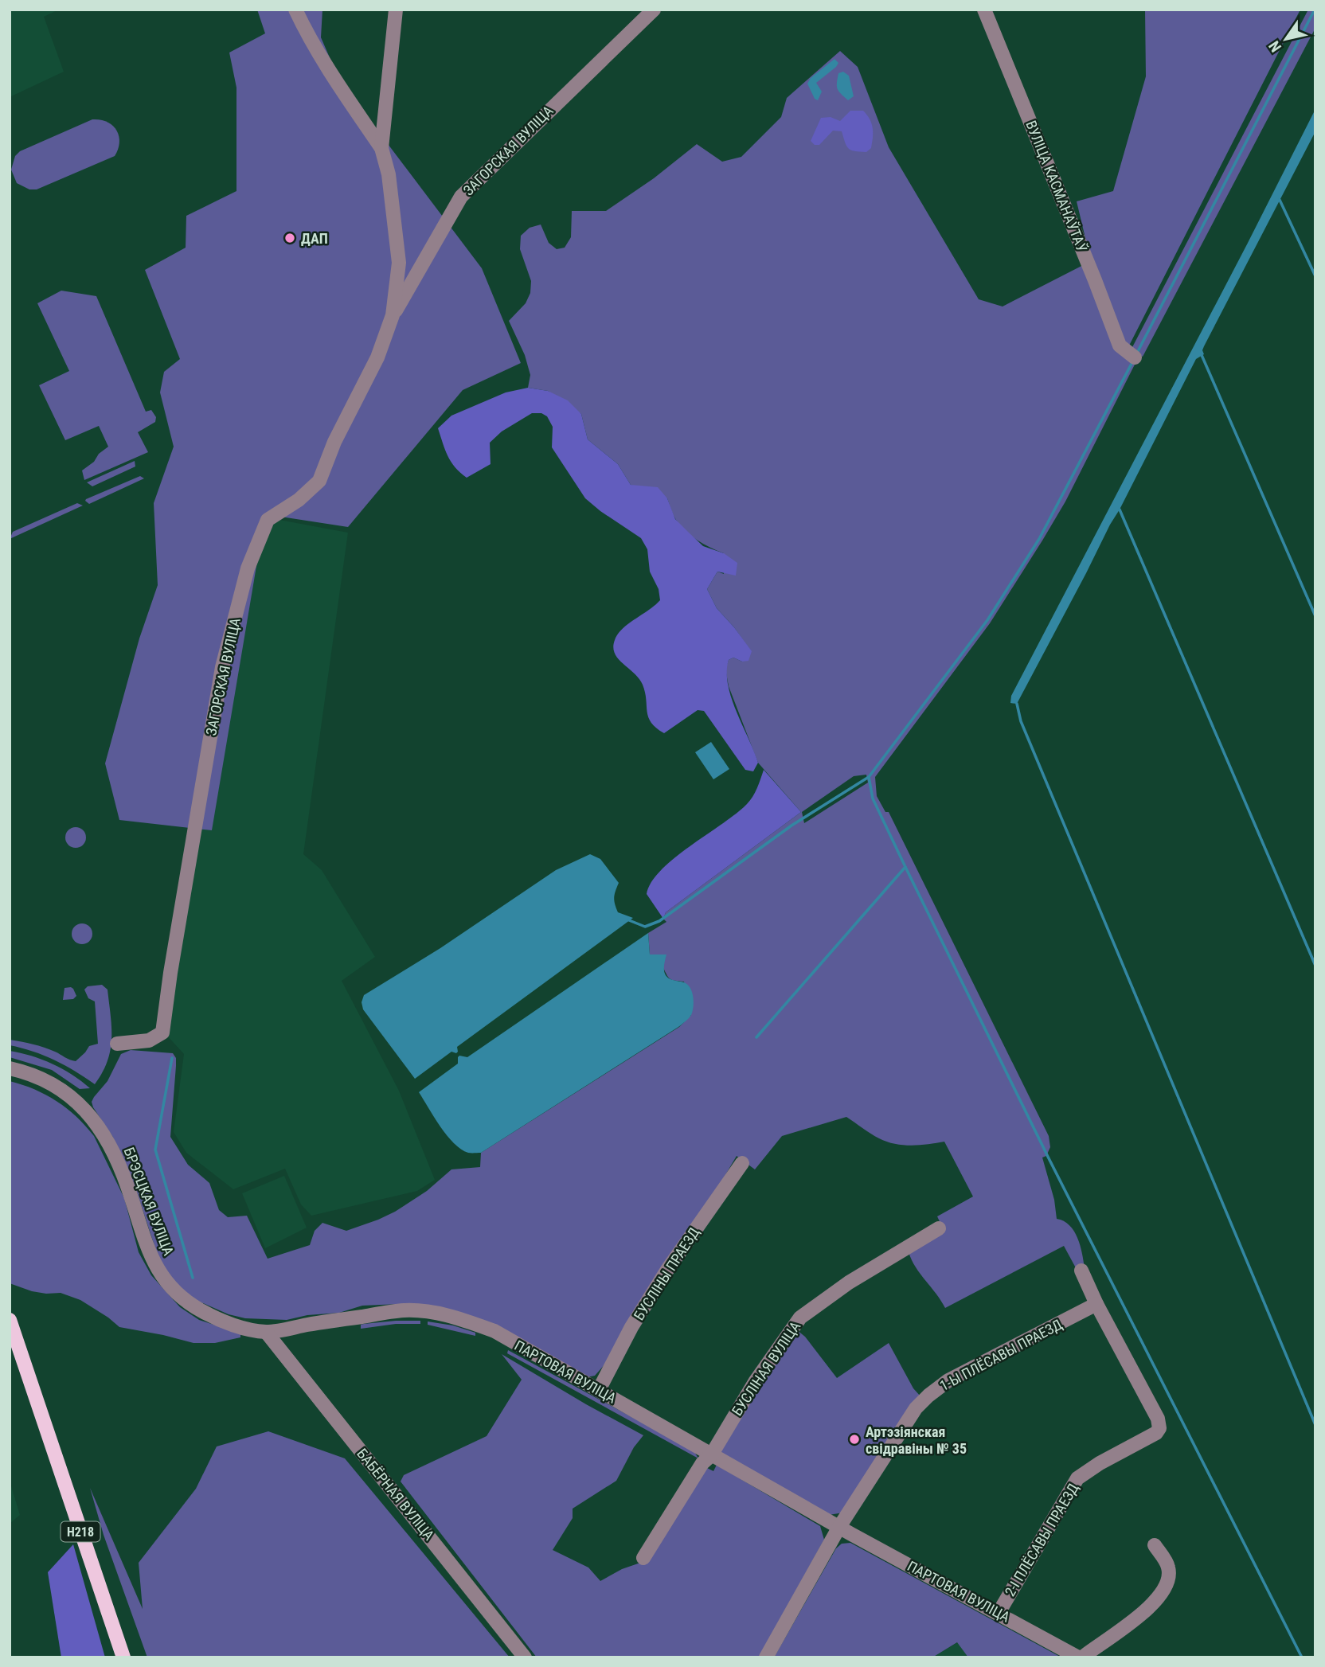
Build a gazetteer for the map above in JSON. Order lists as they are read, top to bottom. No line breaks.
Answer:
{"streets":{"main road":["Н218"],"street":["ЗАГОРСКАЯ ВУЛІЦА","ВУЛІЦА КАСМАНАЎТАЎ","БРЭСЦКАЯ ВУЛІЦА","БУСЛІНЫ ПРАЕЗД","1-Ы ПЛЁСАВЫ ПРАЕЗД","БУСЛІНАЯ ВУЛІЦА","ПАРТОВАЯ ВУЛІЦА","БАБЁРНАЯ ВУЛІЦА","2-І ПЛЁСАВЫ ПРАЕЗД"]},"crossings":[["БРЭСЦКАЯ ВУЛІЦА","ПАРТОВАЯ ВУЛІЦА"],["БРЭСЦКАЯ ВУЛІЦА","БАБЁРНАЯ ВУЛІЦА"],["БУСЛІНЫ ПРАЕЗД","ПАРТОВАЯ ВУЛІЦА"],["1-Ы ПЛЁСАВЫ ПРАЕЗД","ПАРТОВАЯ ВУЛІЦА"],["1-Ы ПЛЁСАВЫ ПРАЕЗД","2-І ПЛЁСАВЫ ПРАЕЗД"],["БУСЛІНАЯ ВУЛІЦА","ПАРТОВАЯ ВУЛІЦА"],["ПАРТОВАЯ ВУЛІЦА","БАБЁРНАЯ ВУЛІЦА"],["ПАРТОВАЯ ВУЛІЦА","2-І ПЛЁСАВЫ ПРАЕЗД"]],"places":["ДАП","Артэзіянская свідравіны № 35"],"north":"bottom left"}
